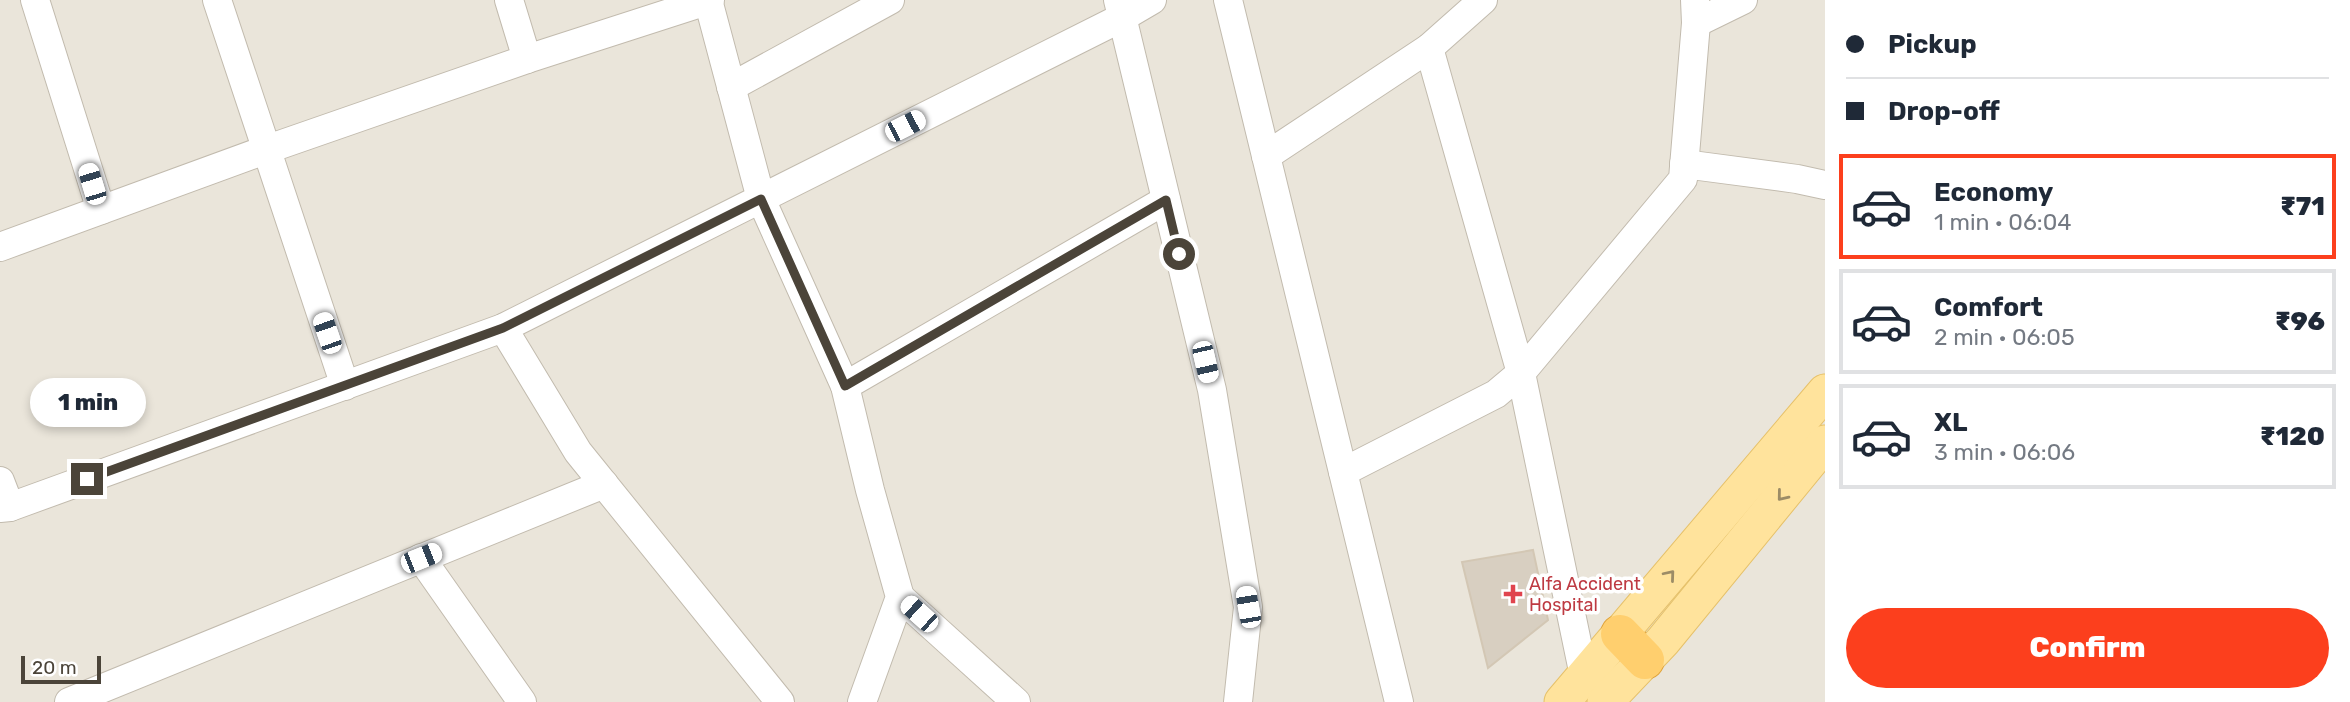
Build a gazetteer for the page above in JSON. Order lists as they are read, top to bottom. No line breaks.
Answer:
{"places":{"health":["Alfa Accident Hospital"]},"scale_bar":"20 m","page":{"banner":["Pickup","Drop-off"],"list":[{"name":"Economy","note":"1 min · 06:04","value":"₹71"},{"name":"Comfort","note":"2 min · 06:05","value":"₹96"},{"name":"XL","note":"3 min · 06:06","value":"₹120"}],"bubble":"1 min","buttons":"Confirm","scale":"20 m"}}
